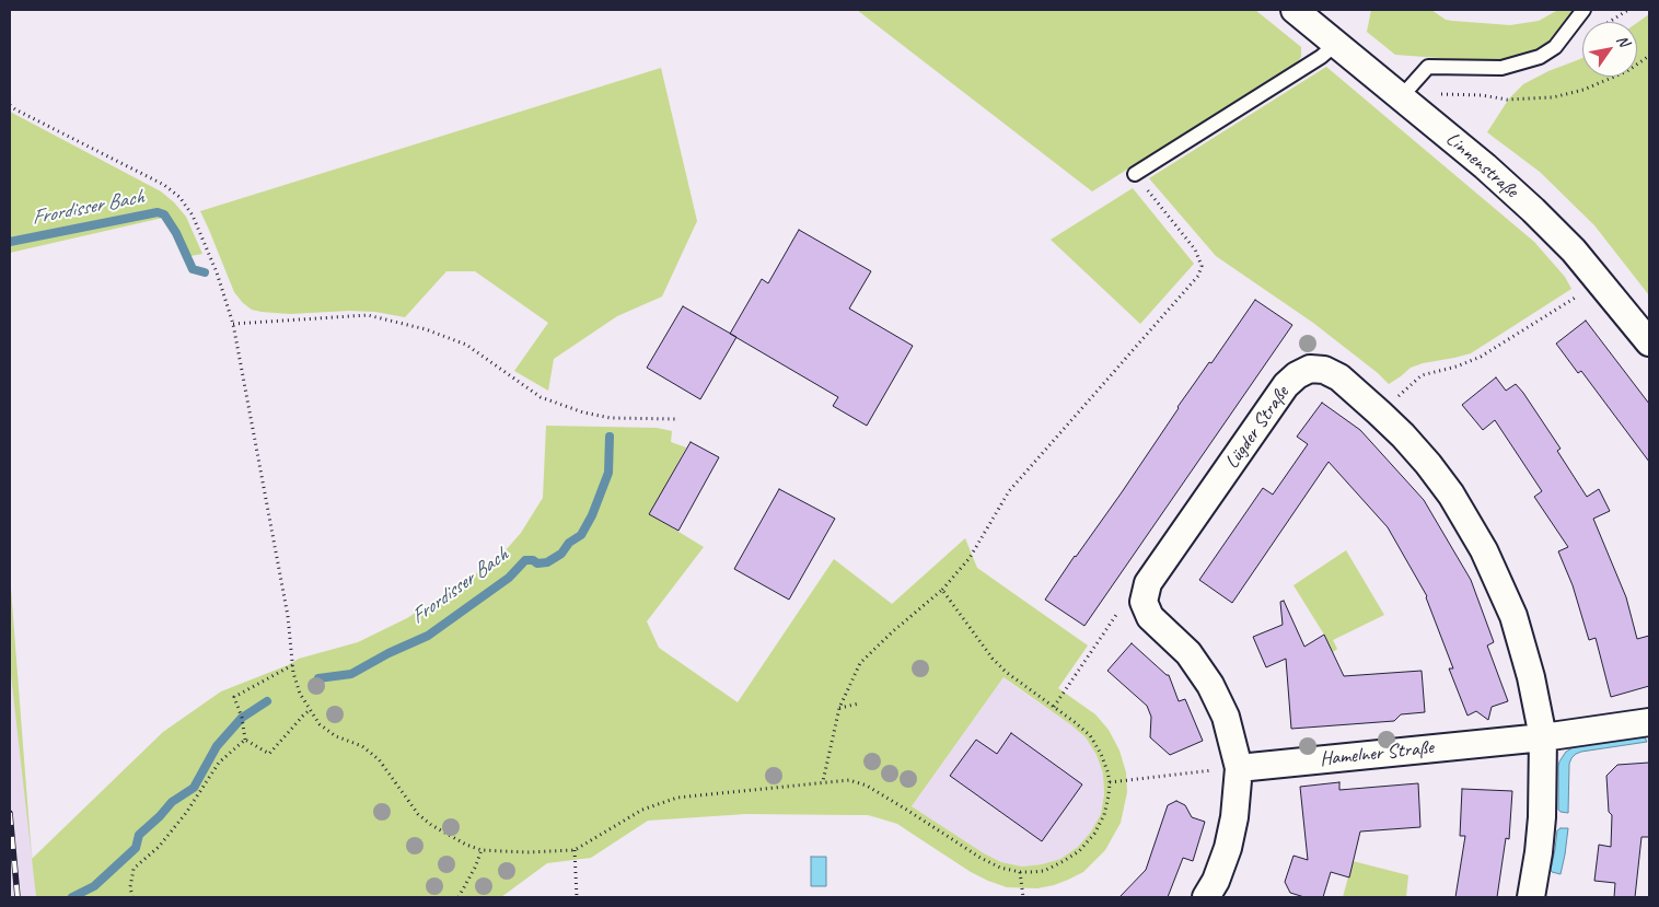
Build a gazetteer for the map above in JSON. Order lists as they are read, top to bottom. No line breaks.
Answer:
{"streets":{"street":["Linnenstraße","Lügder Straße","Hamelner Straße"]},"crossings":[["Lügder Straße","Hamelner Straße"]],"water":["Frordisser Bach"],"north":"top right"}
